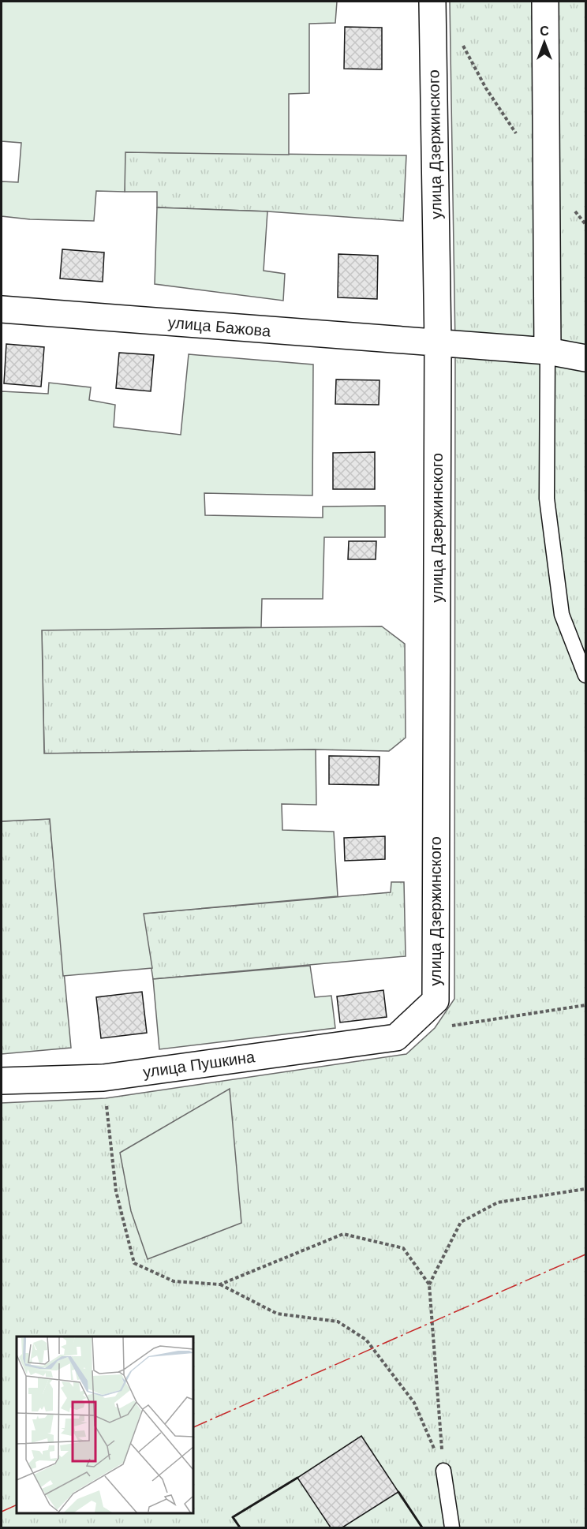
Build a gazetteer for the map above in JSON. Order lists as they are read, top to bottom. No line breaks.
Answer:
{"streets":{"street":["улица Дзержинского","улица Бажова","улица Пушкина"]},"crossings":[["улица Дзержинского","улица Бажова"],["улица Дзержинского","улица Пушкина"]],"north":"top"}
